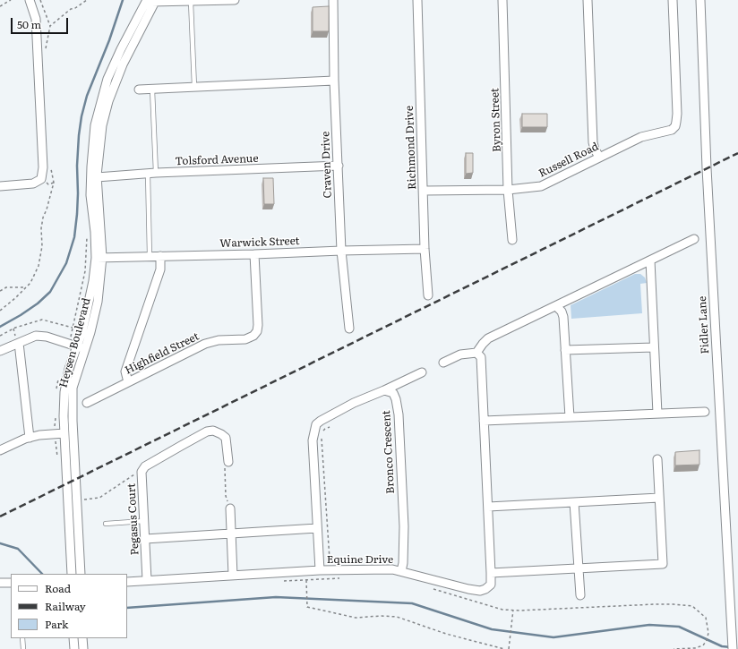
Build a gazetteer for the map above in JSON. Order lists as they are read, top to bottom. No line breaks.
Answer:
{"streets":{"street":["Byron Street","Richmond Drive","Tolsford Avenue","Russell Road","Craven Drive","Warwick Street","Fidler Lane","Heysen Boulevard","Highfield Street","Bronco Crescent","Pegasus Court","Equine Drive"]},"crossings":[["Byron Street","Russell Road"],["Richmond Drive","Russell Road"],["Richmond Drive","Warwick Street"],["Tolsford Avenue","Craven Drive"],["Tolsford Avenue","Heysen Boulevard"],["Craven Drive","Warwick Street"],["Warwick Street","Heysen Boulevard"],["Warwick Street","Highfield Street"],["Bronco Crescent","Equine Drive"],["Pegasus Court","Equine Drive"]],"legend":["Road","Railway","Park"],"scale_bar":"50 m"}
